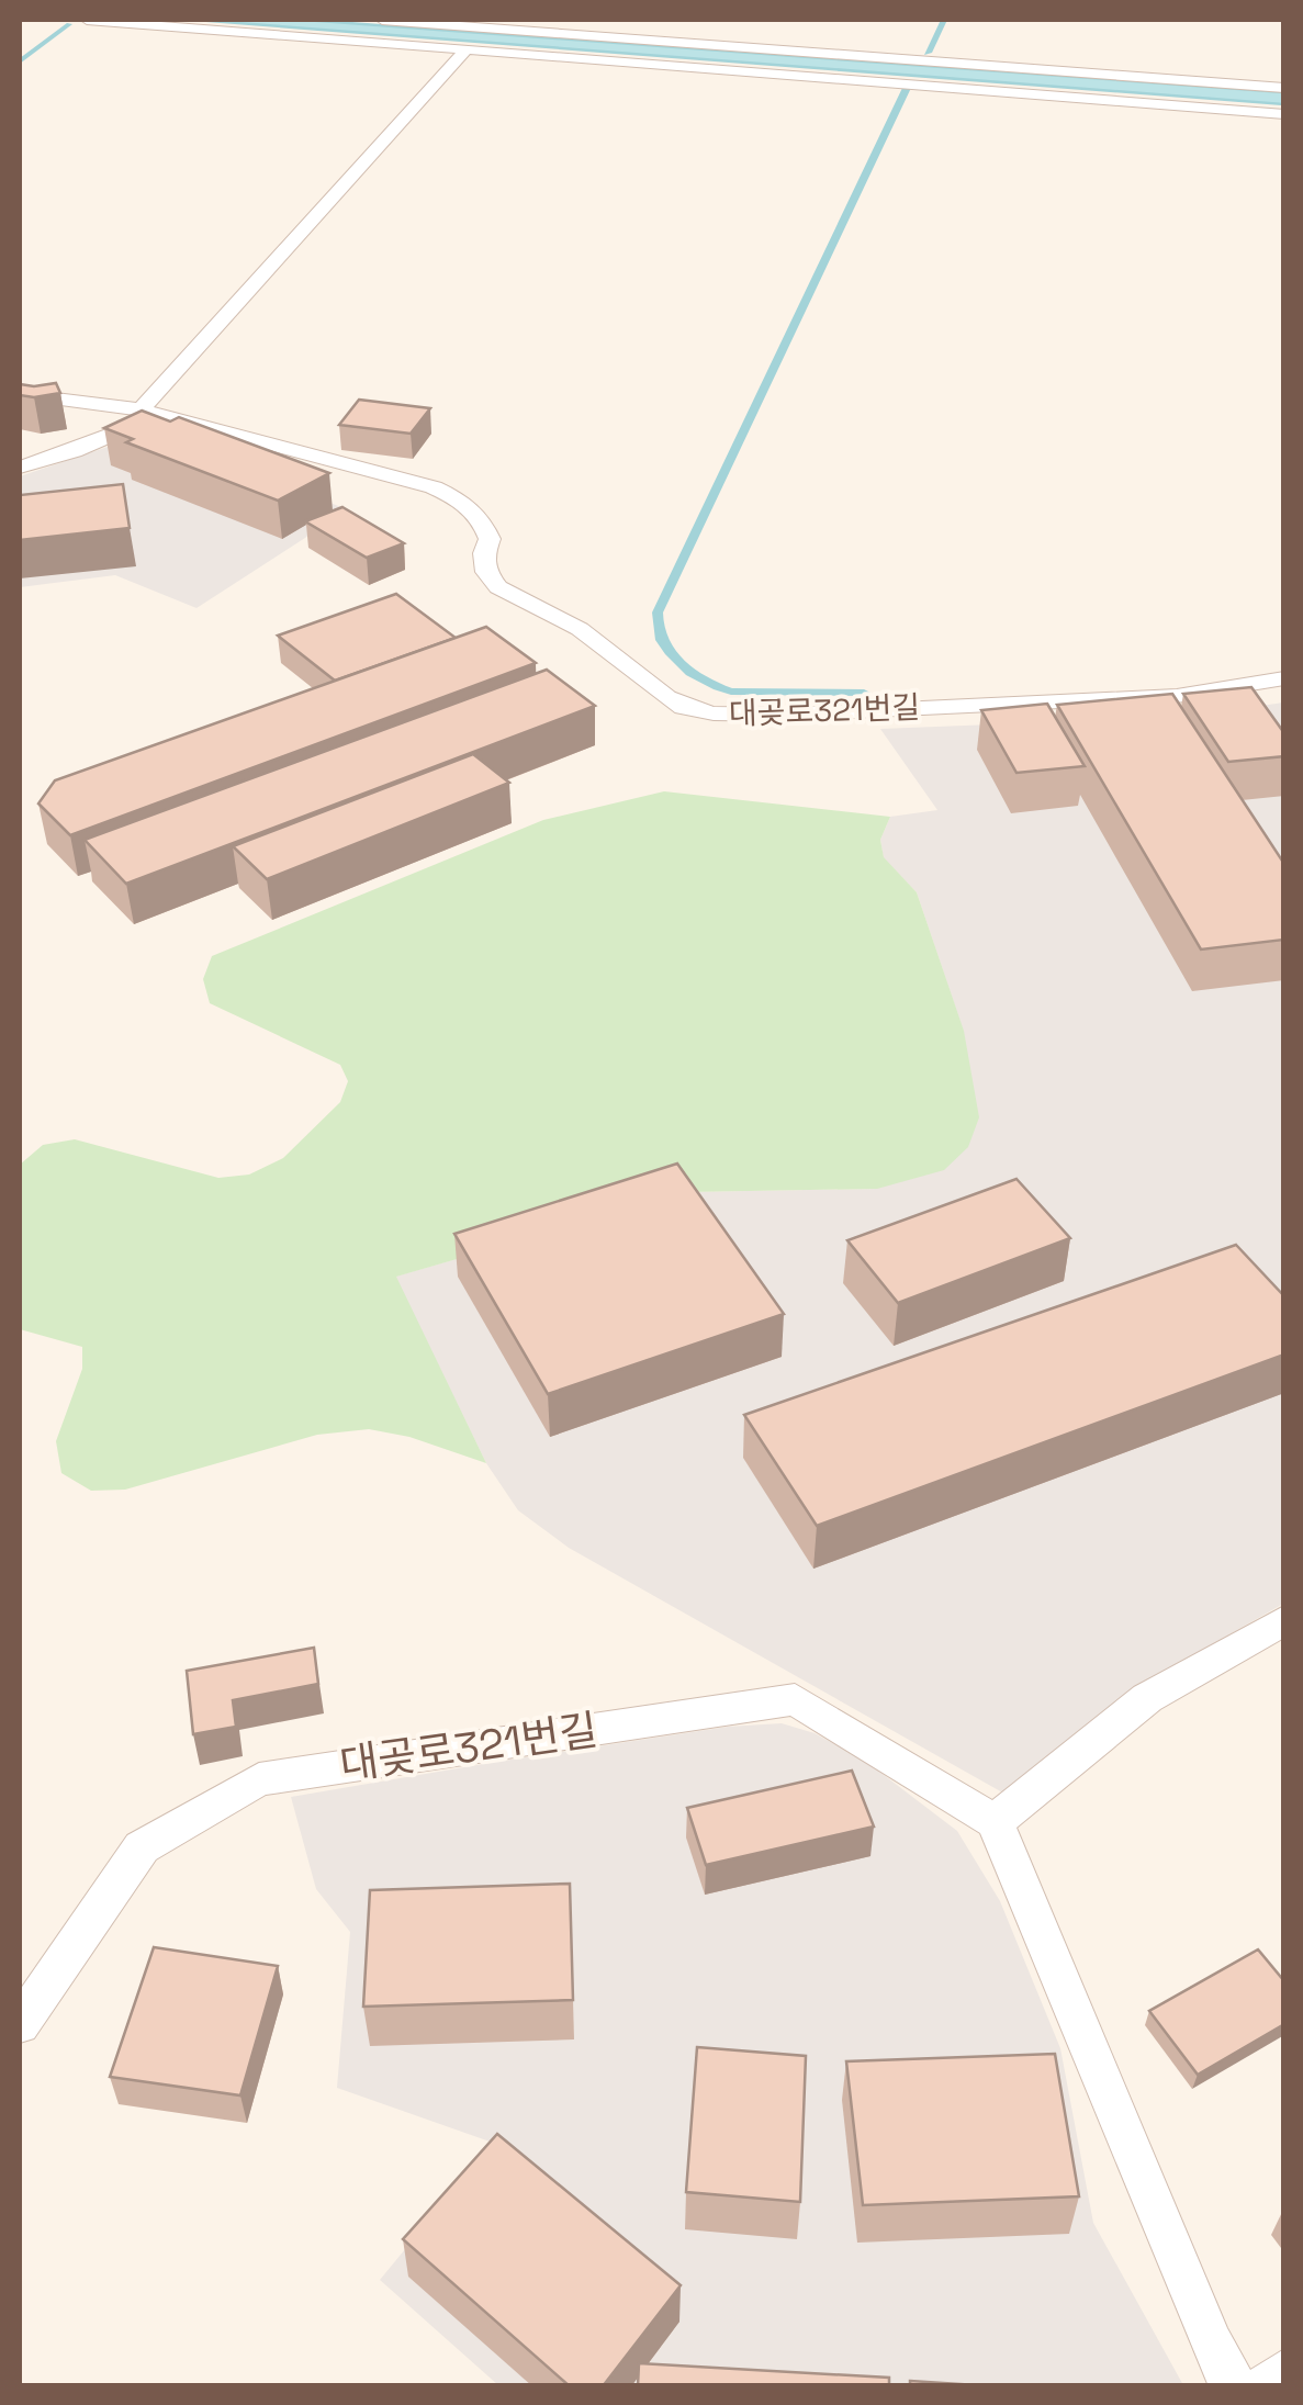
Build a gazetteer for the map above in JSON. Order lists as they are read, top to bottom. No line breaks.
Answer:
{"streets":{"lane":["대곶로321번길"]}}
